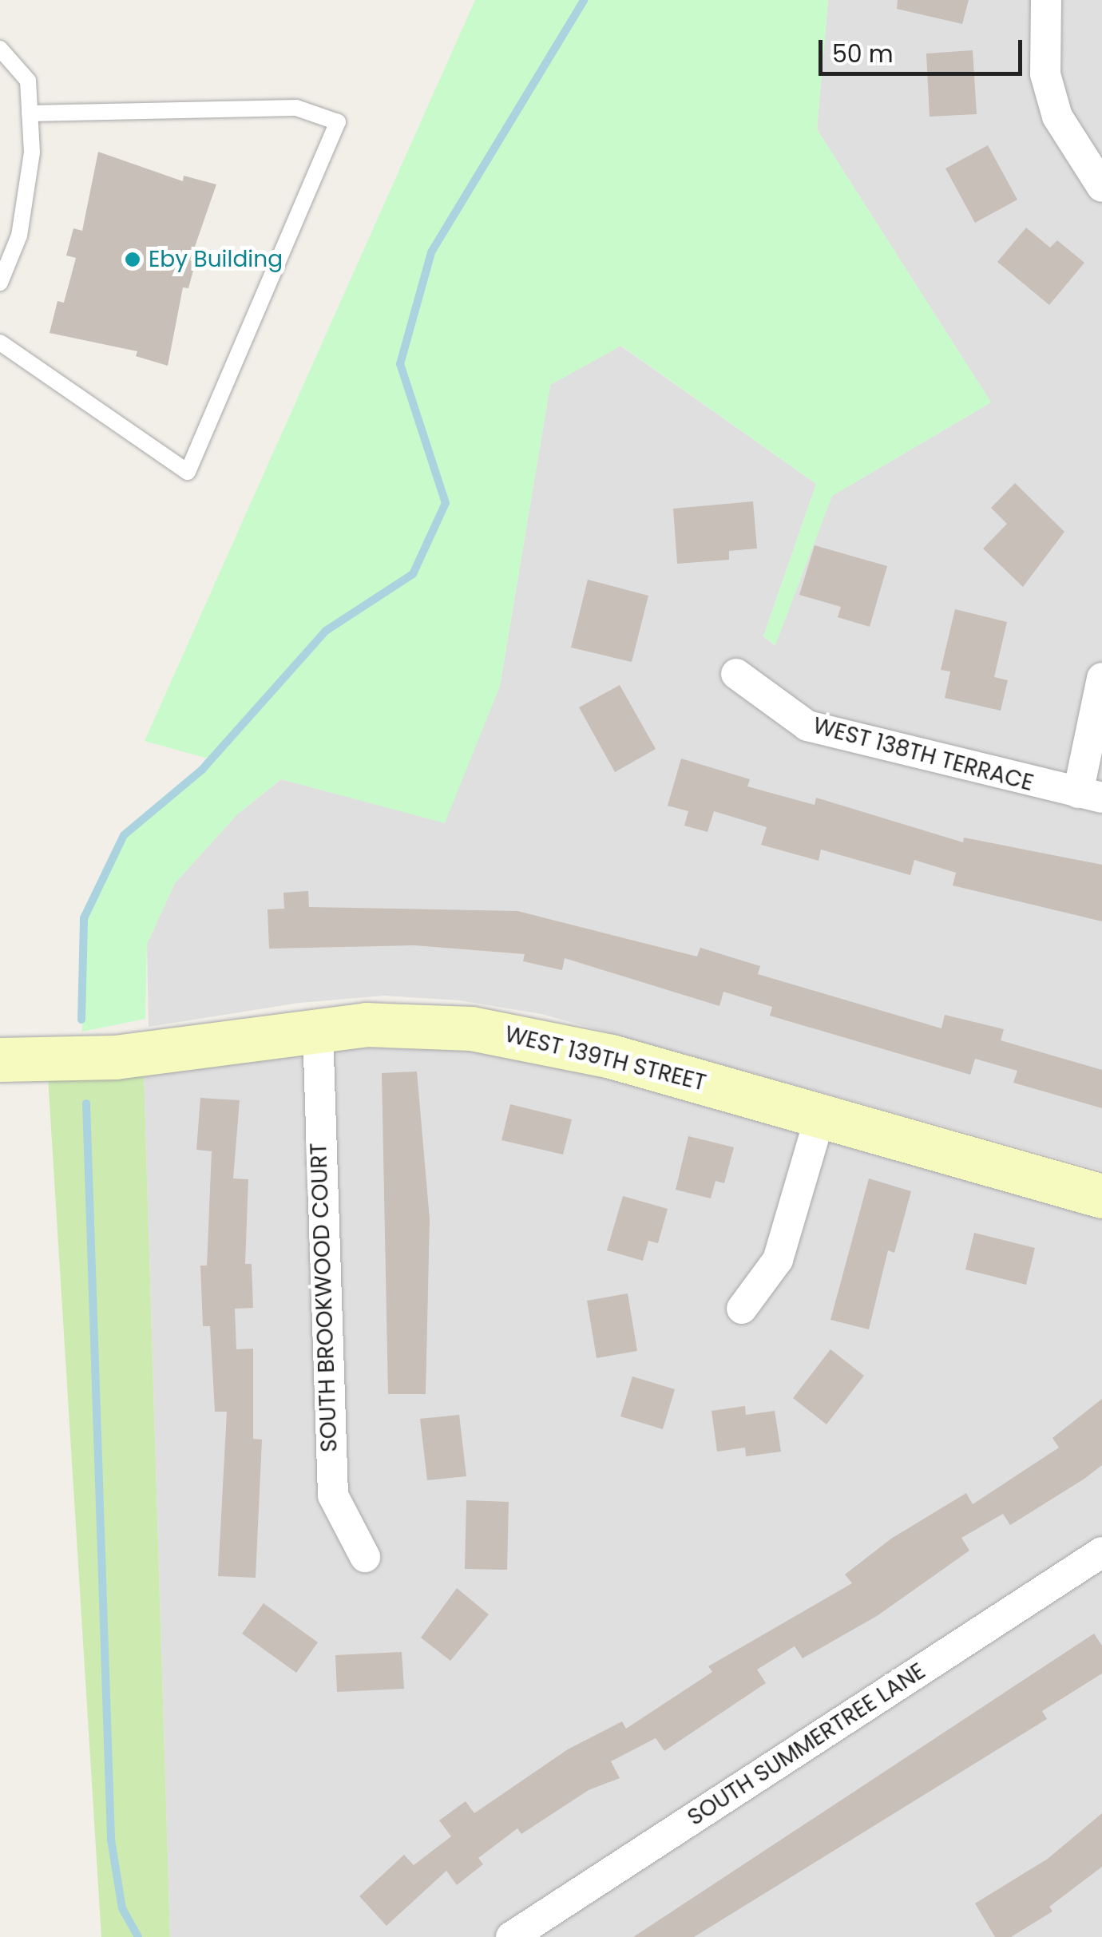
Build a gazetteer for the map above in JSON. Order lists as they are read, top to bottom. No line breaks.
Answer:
{"streets":{"street":["WEST 138TH TERRACE","WEST 139TH STREET","SOUTH BROOKWOOD COURT","SOUTH SUMMERTREE LANE"]},"crossings":[["WEST 139TH STREET","SOUTH BROOKWOOD COURT"]],"places":["Eby Building"],"scale_bar":"50 m"}
